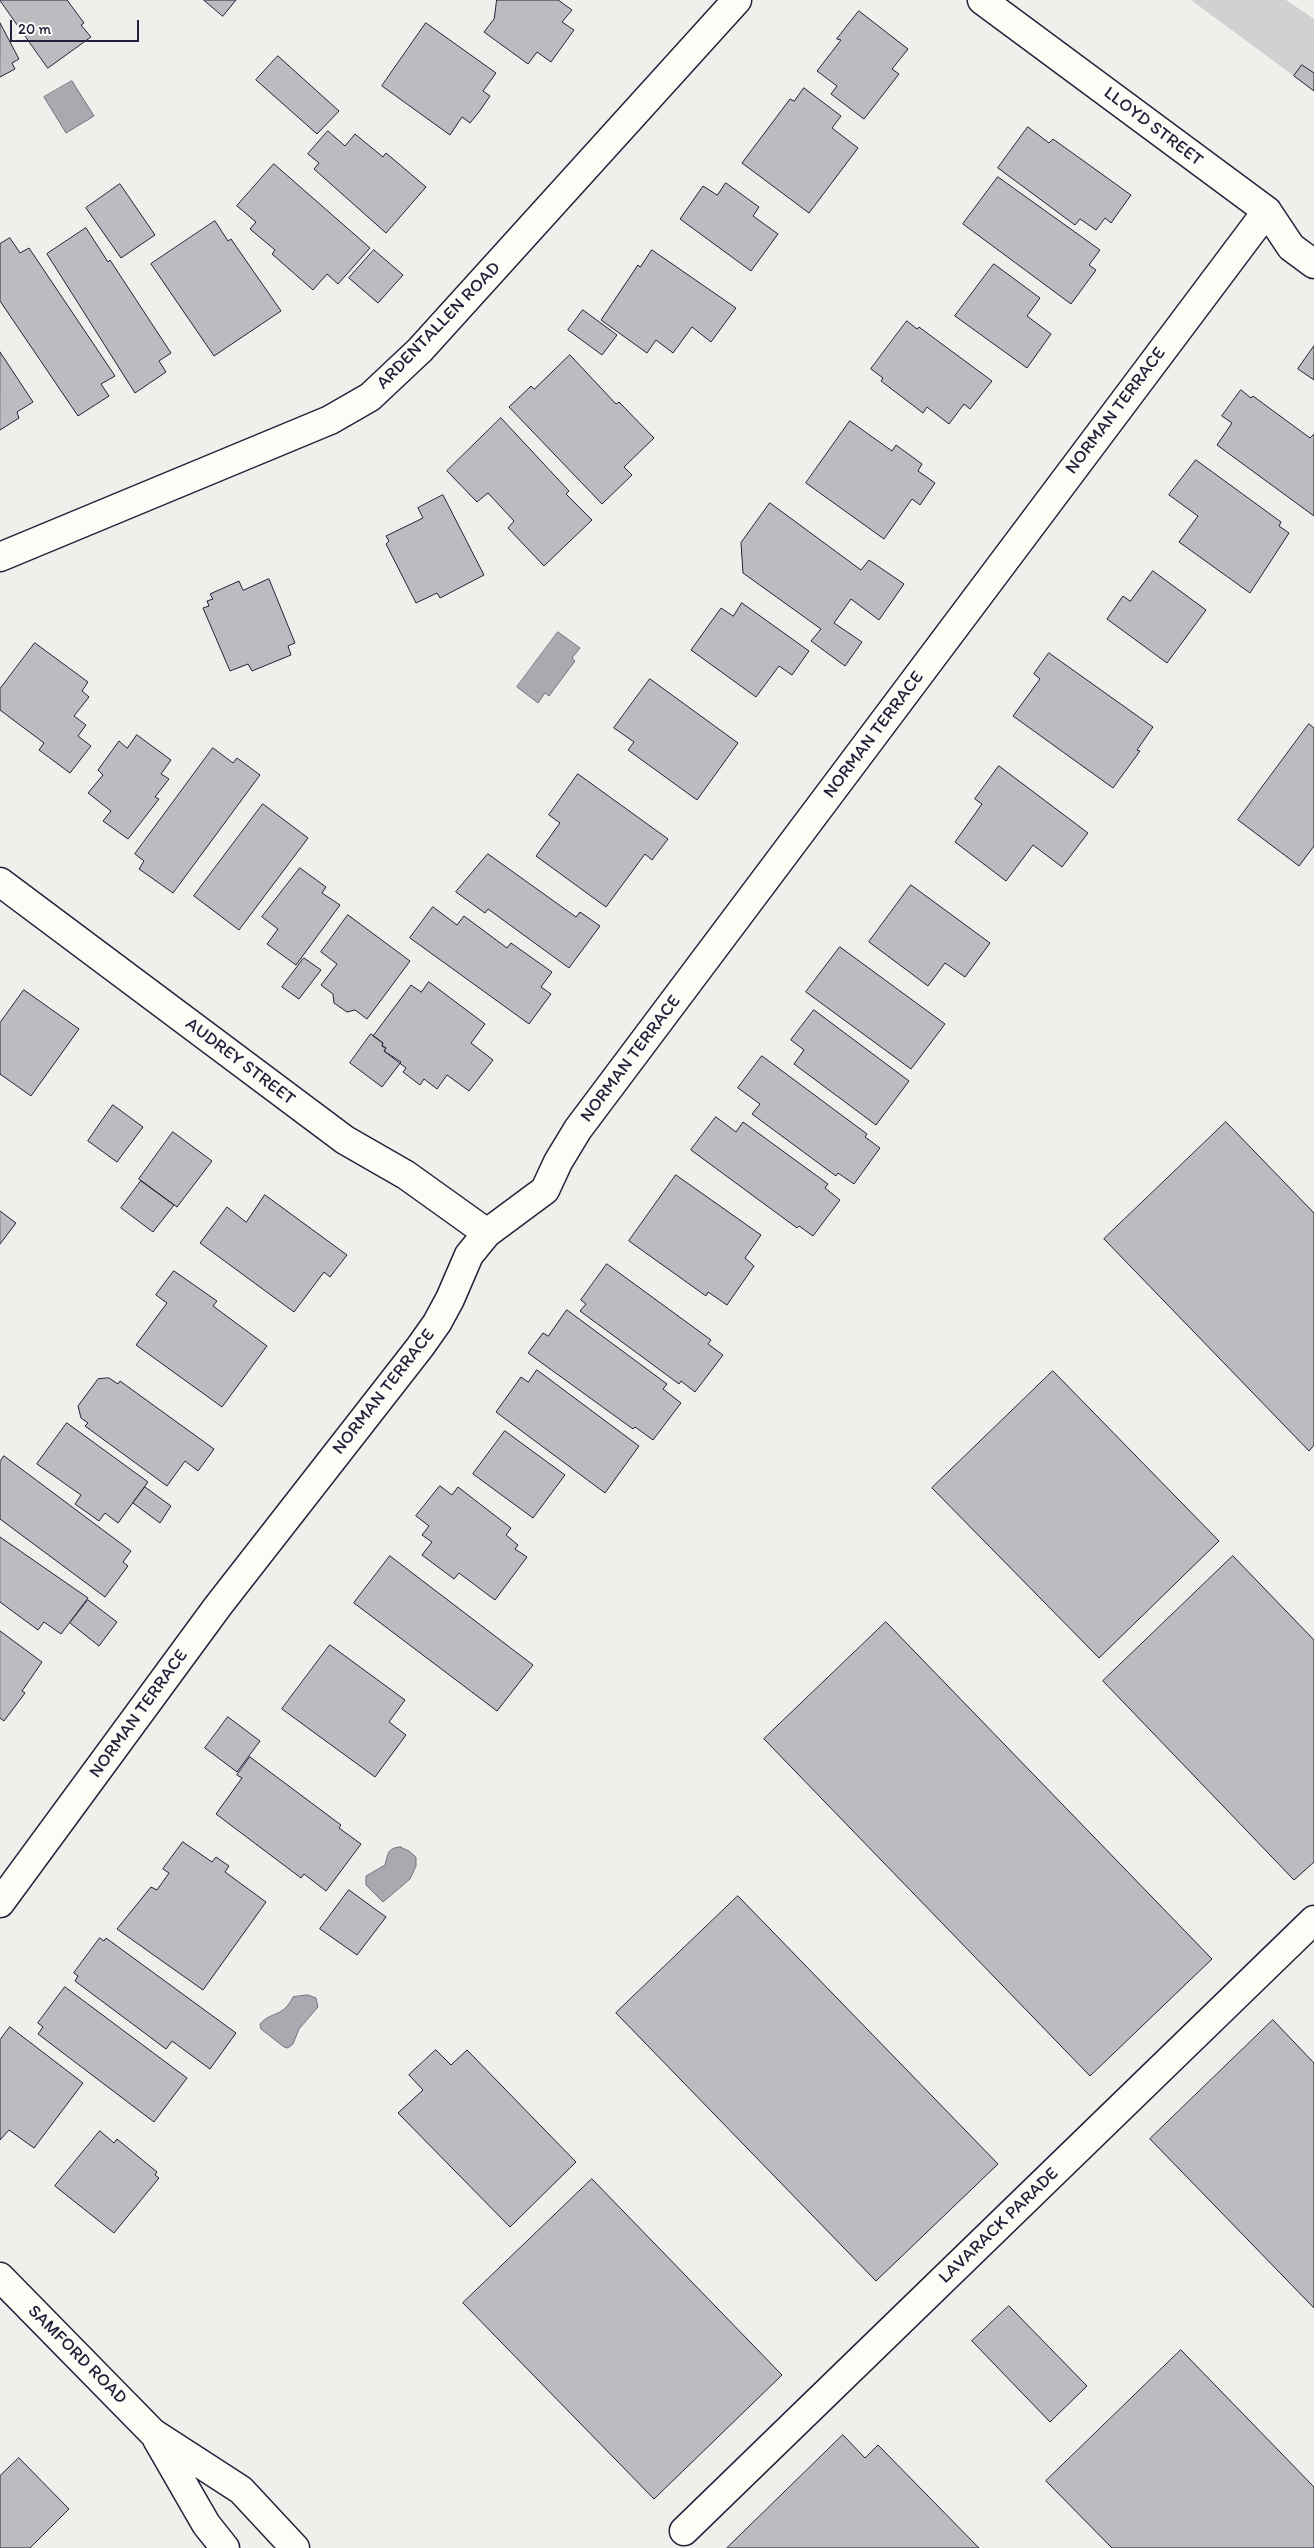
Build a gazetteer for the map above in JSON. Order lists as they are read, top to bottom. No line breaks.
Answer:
{"streets":{"street":["LLOYD STREET","ARDENTALLEN ROAD","NORMAN TERRACE","AUDREY STREET","LAVARACK PARADE","SAMFORD ROAD"]},"crossings":[["LLOYD STREET","NORMAN TERRACE"],["NORMAN TERRACE","AUDREY STREET"]],"scale_bar":"20 m"}
